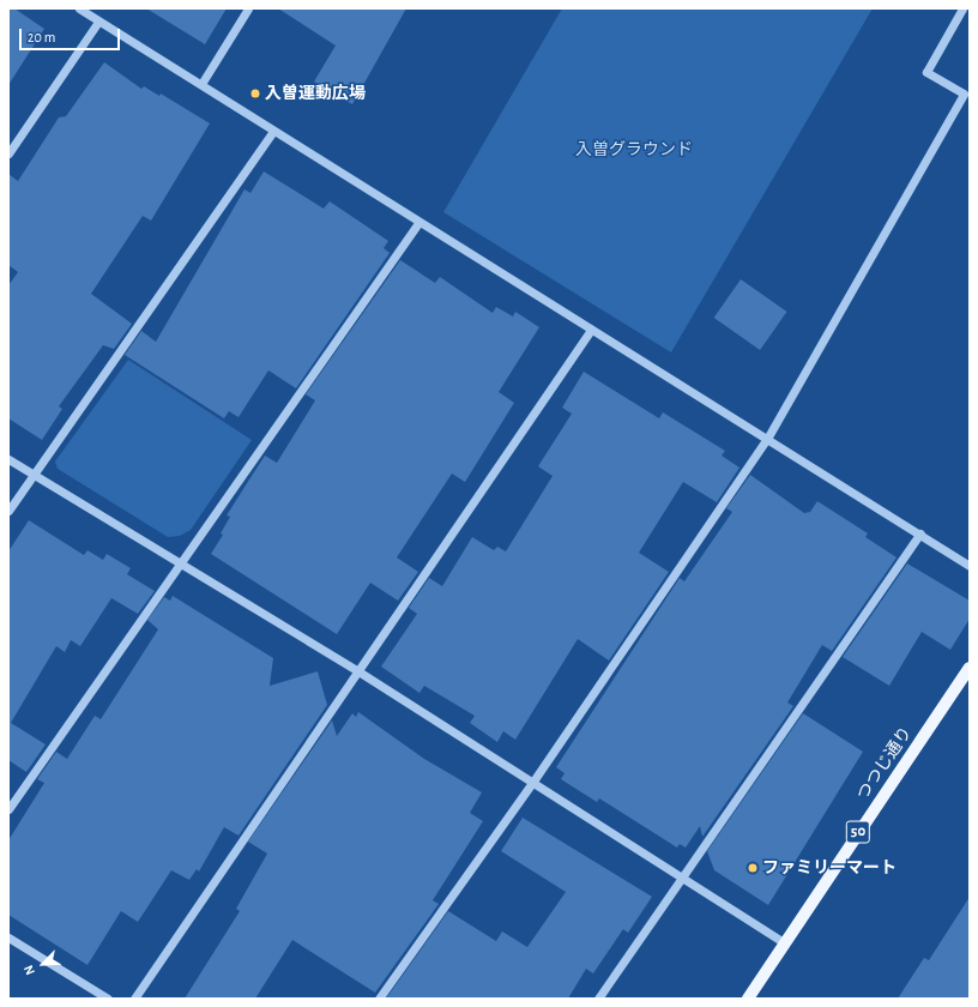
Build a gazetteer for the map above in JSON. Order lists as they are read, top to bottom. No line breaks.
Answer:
{"streets":{"main road":["つつじ通り","50"]},"parks":["入曽グラウンド"],"places":["入曽運動広場","ファミリーマート"],"scale_bar":"20 m","north":"bottom left"}
